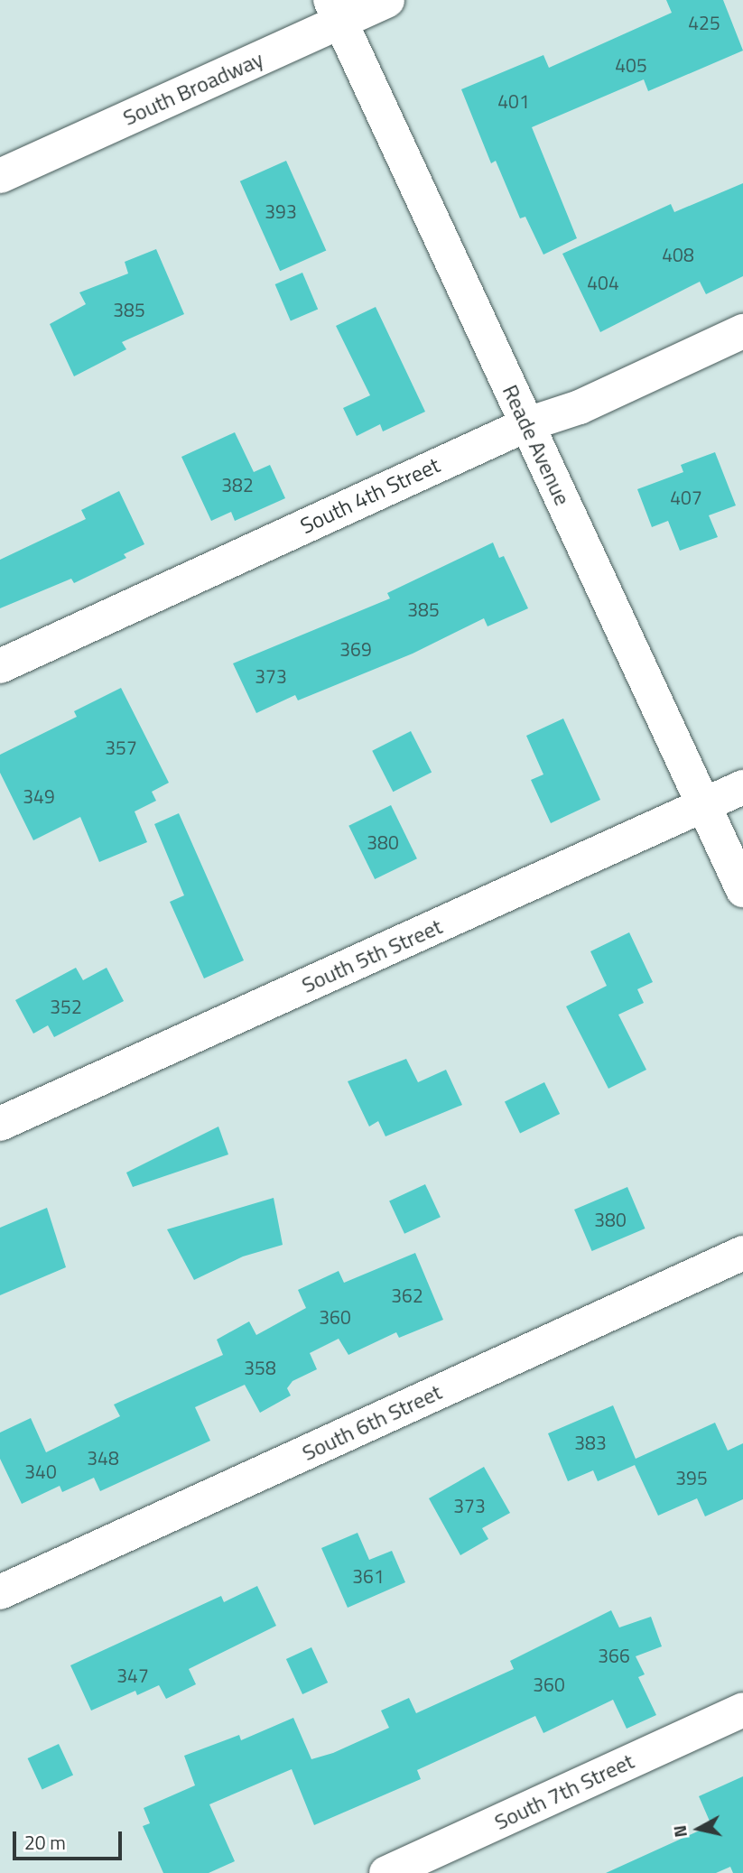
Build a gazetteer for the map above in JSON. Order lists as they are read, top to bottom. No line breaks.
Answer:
{"streets":{"street":["South Broadway","Reade Avenue","South 4th Street","South 5th Street","South 6th Street","South 7th Street"]},"crossings":[["South Broadway","Reade Avenue"],["Reade Avenue","South 4th Street"],["Reade Avenue","South 5th Street"]],"house_numbers":["425","405","401","393","408","404","385","382","407","385","369","373","357","349","380","352","380","362","360","358","383","348","340","395","373","361","366","347","360"],"scale_bar":"20 m","north":"left"}
